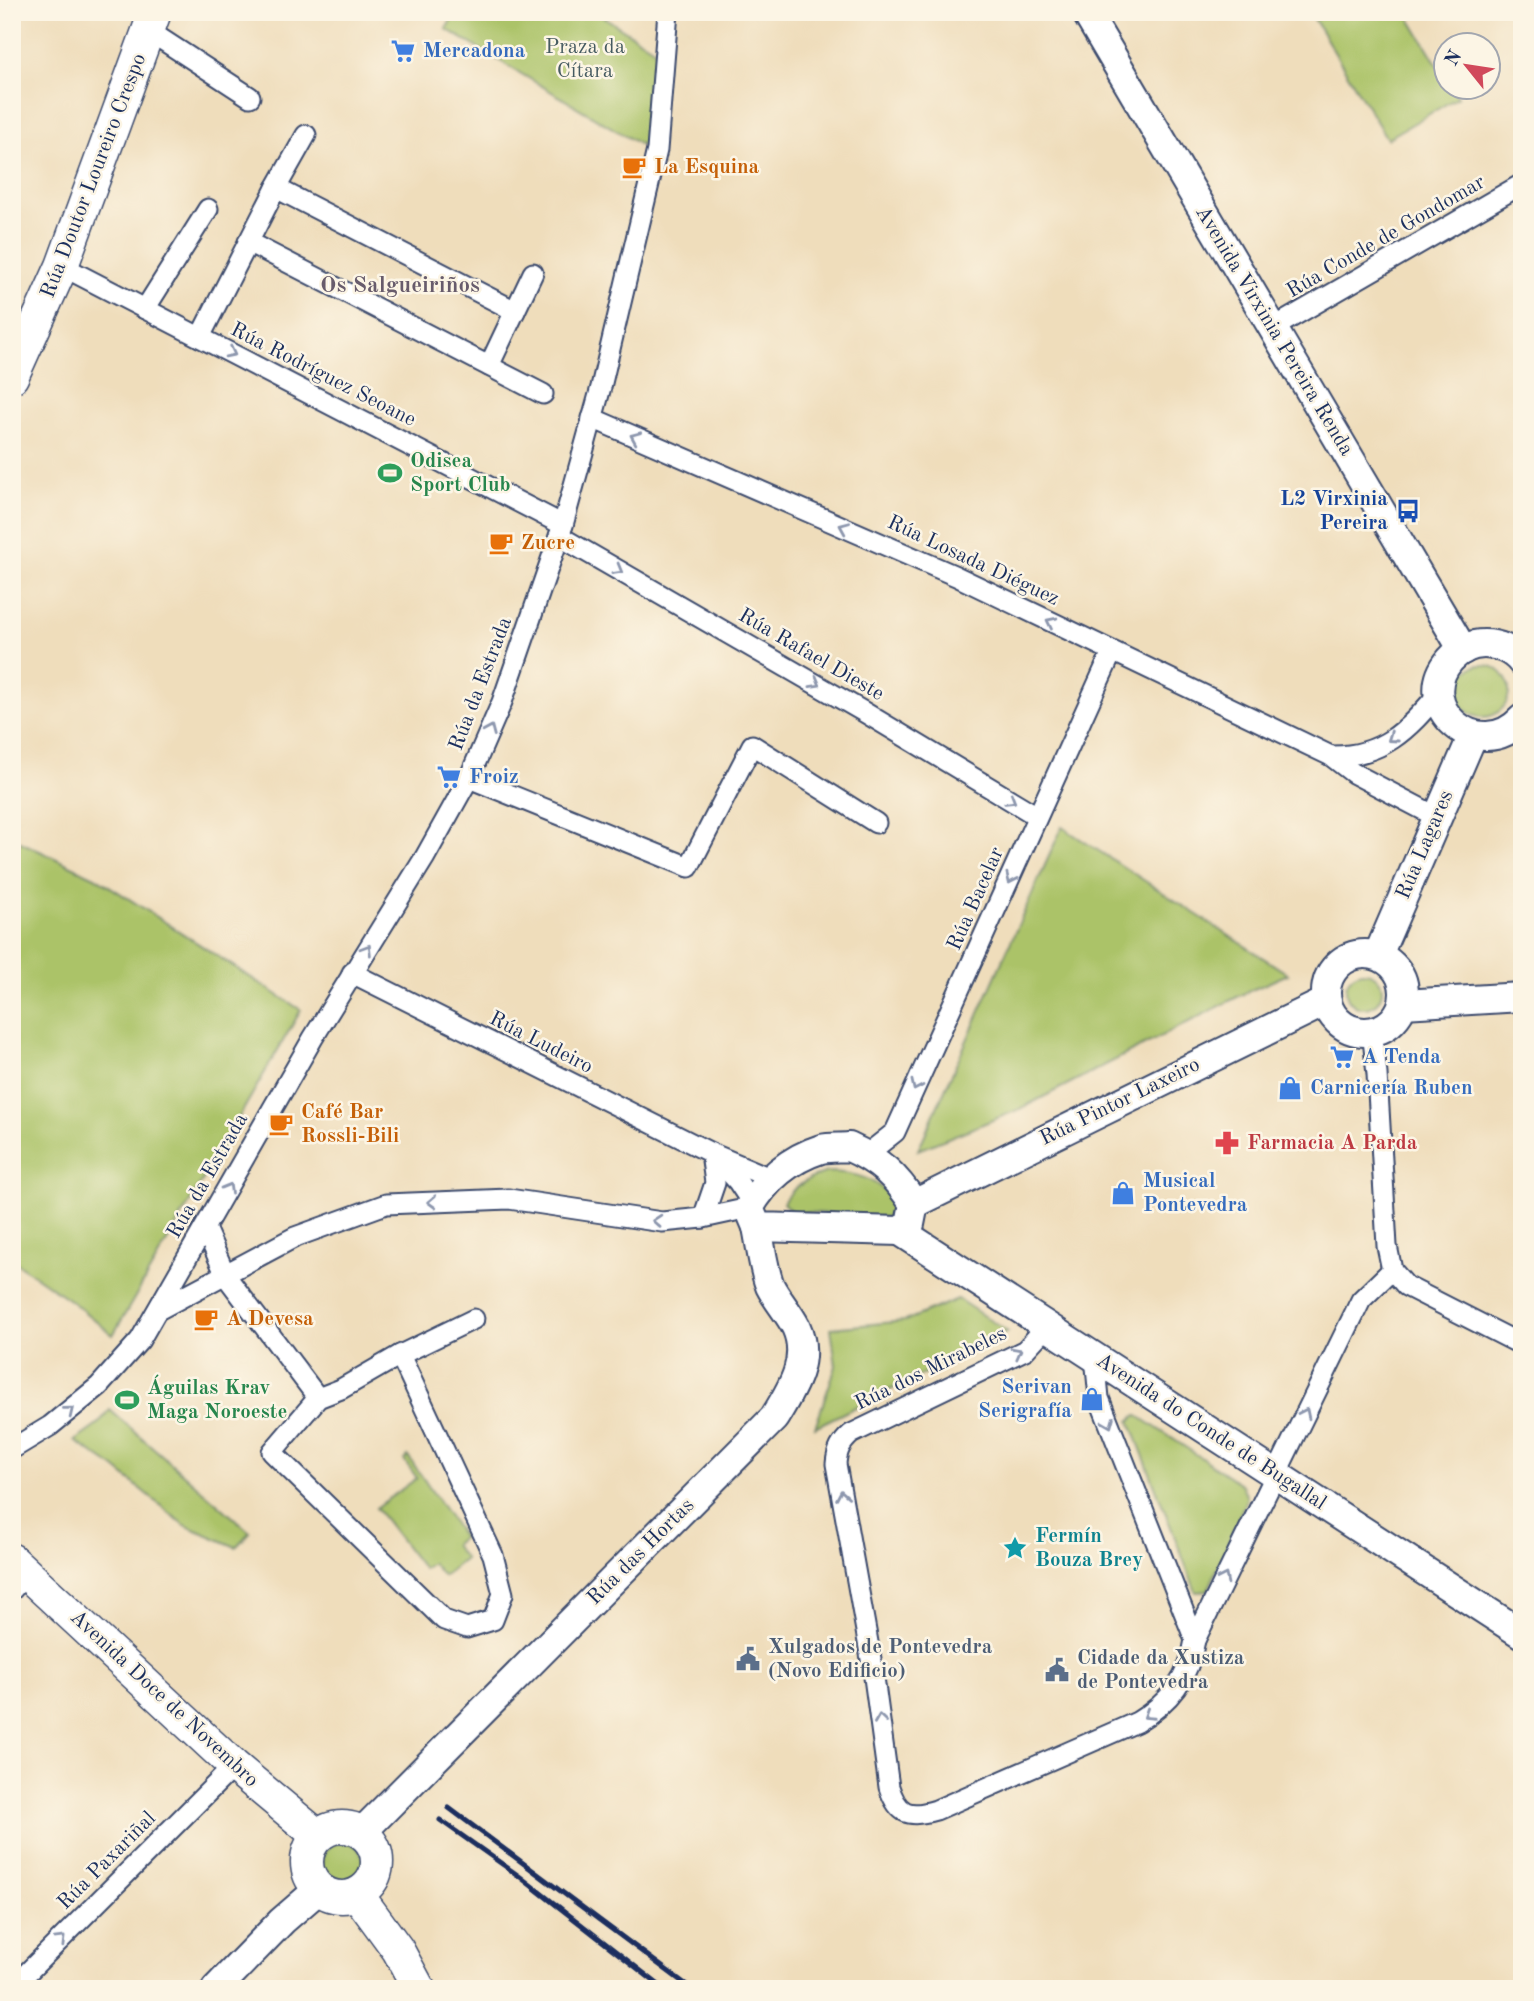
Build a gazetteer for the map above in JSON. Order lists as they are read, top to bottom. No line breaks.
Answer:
{"streets":{"main road":["Rúa Doutor Loureiro Crespo","Avenida Virxinia Pereira Renda","Rúa Lagares","Rúa Pintor Laxeiro","Avenida do Conde de Bugallal","Rúa das Hortas","Avenida Doce de Novembro"],"street":["Rúa Conde de Gondomar","Rúa Rodríguez Seoane","Rúa Losada Diéguez","Rúa Rafael Dieste","Rúa da Estrada","Rúa Bacelar","Rúa Ludeiro","Rúa dos Mirabeles","Rúa Paxariñal"]},"crossings":[["Rúa Doutor Loureiro Crespo","Rúa Rodríguez Seoane"],["Rúa Conde de Gondomar","Avenida Virxinia Pereira Renda"],["Rúa Rodríguez Seoane","Rúa Rafael Dieste"],["Rúa Rodríguez Seoane","Rúa da Estrada"],["Rúa Losada Diéguez","Rúa da Estrada"],["Rúa Losada Diéguez","Rúa Lagares"],["Rúa Losada Diéguez","Rúa Bacelar"],["Rúa Rafael Dieste","Rúa da Estrada"],["Rúa Rafael Dieste","Rúa Bacelar"],["Rúa da Estrada","Rúa Ludeiro"],["Rúa Lagares","Rúa Pintor Laxeiro"],["Rúa dos Mirabeles","Avenida do Conde de Bugallal"],["Rúa das Hortas","Avenida Doce de Novembro"],["Avenida Doce de Novembro","Rúa Paxariñal"]],"one_way":["Rúa Losada Diéguez","Rúa Rafael Dieste","Rúa da Estrada","Rúa Bacelar","Rúa Paxariñal"],"districts":["Os Salgueiriños"],"parks":["Praza da Cítara"],"places":{"supermarket":["Mercadona","Froiz","A Tenda"],"cafe":["La Esquina","Zucre","Café Bar Rossli-Bili","A Devesa"],"sports":["Odisea Sport Club","Águilas Krav Maga Noroeste"],"bus stop":["L2 Virxinia Pereira"],"shop":["Carnicería Ruben","Musical Pontevedra","Serivan Serigrafía"],"pharmacy":["Farmacia A Parda"],"place":["Fermín Bouza Brey"],"public building":["Xulgados de Pontevedra (Novo Edificio)","Cidade da Xustiza de Pontevedra"]},"north":"top left"}
